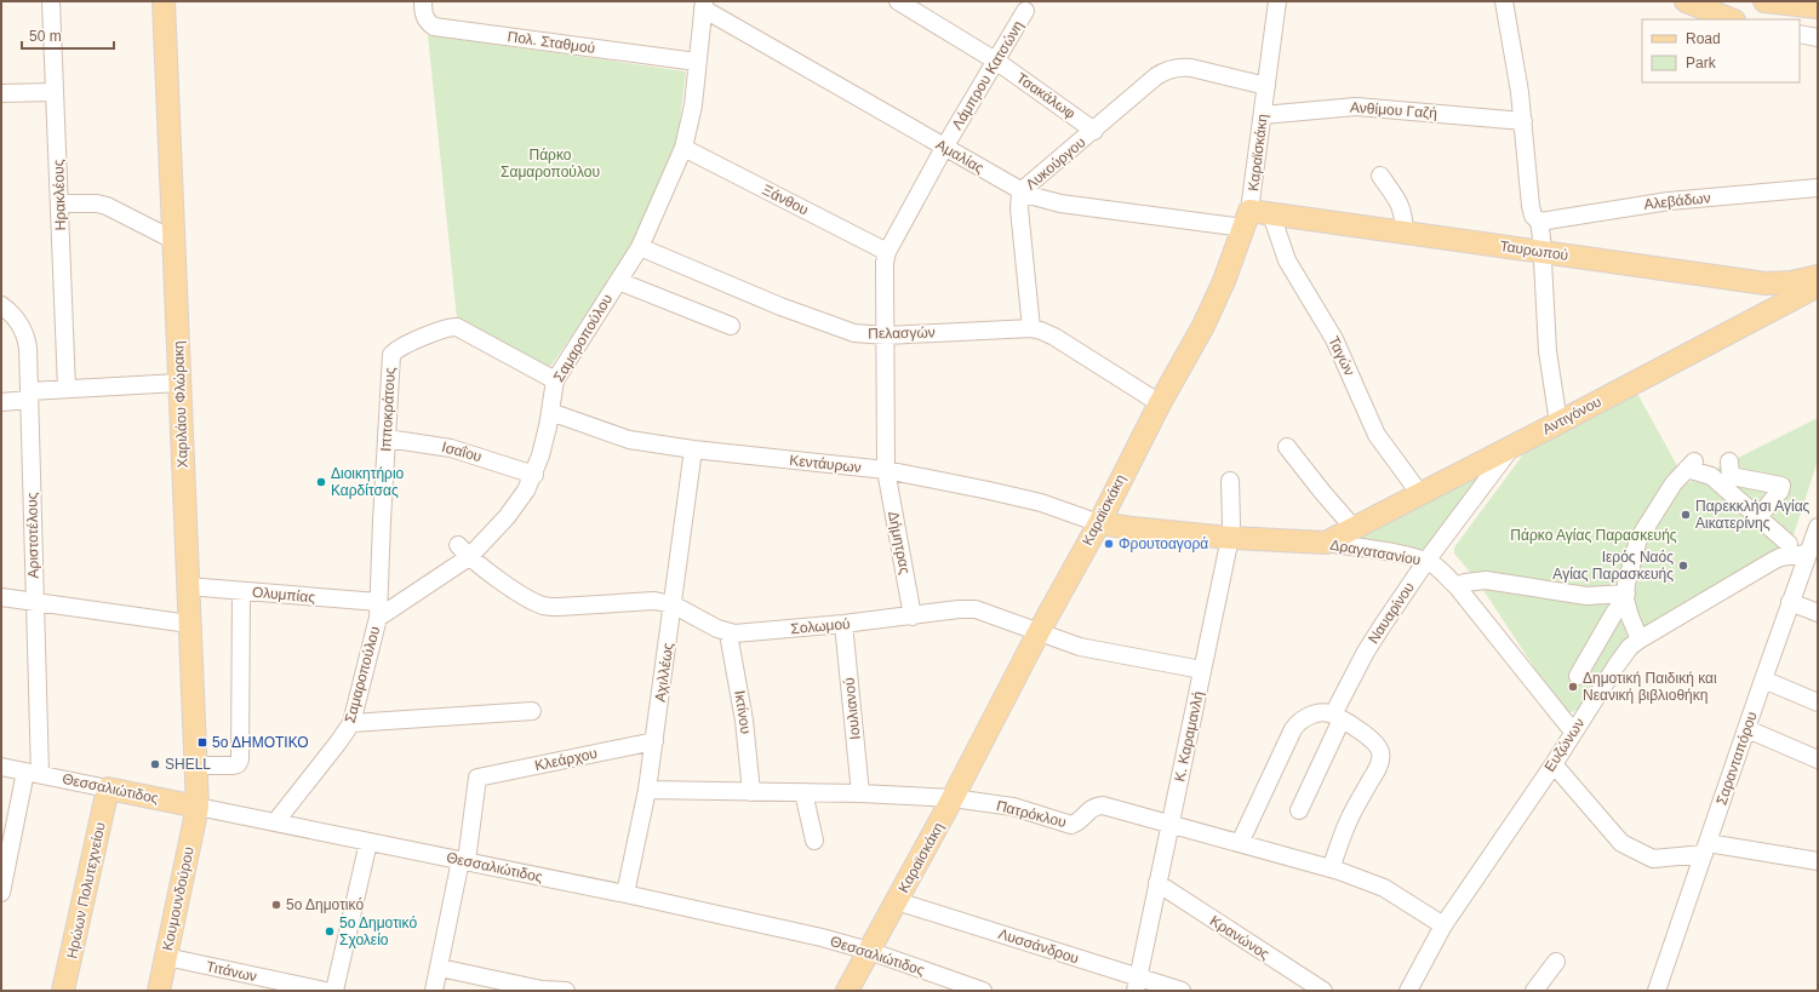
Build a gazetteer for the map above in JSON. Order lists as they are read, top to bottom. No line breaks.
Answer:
{"streets":{"main road":["Καραϊσκάκη","Ταυρωπού","Χαριλάου Φλώρακη","Αντιγόνου","Δραγατσανίου","Θεσσαλιώτιδος","Ηρώων Πολυτεχνείου","Κουμουνδούρου"],"street":["Πολ. Σταθμού","Λάμπρου Κατσώνη","Τσακάλωφ","Ανθίμου Γαζή","Αμαλίας","Λυκούργου","Ηρακλέους","Ξάνθου","Αλεβάδων","Πελασγών","Σαμαροπούλου","Ταγών","Ιπποκράτους","Ισαΐου","Κεντάυρων","Αριστοτέλους","Δήμητρας","Ολυμπίας","Ναυαρίνου","Σολωμού","Αχιλλέως","Ιουλιανού","Ικτίνου","Κ. Καραμανλή","Ευζώνων","Σαρανταπόρου","Κλεάρχου","Πατρόκλου","Κρανώνος","Λυσσάνδρου","Τιτάνων"]},"crossings":[["Πολ. Σταθμού","Σαμαροπούλου"],["Λάμπρου Κατσώνη","Τσακάλωφ"],["Λάμπρου Κατσώνη","Αμαλίας"],["Λάμπρου Κατσώνη","Ξάνθου"],["Λάμπρου Κατσώνη","Πελασγών"],["Λάμπρου Κατσώνη","Κεντάυρων"],["Λάμπρου Κατσώνη","Δήμητρας"],["Τσακάλωφ","Λυκούργου"],["Ανθίμου Γαζή","Καραϊσκάκη"],["Καραϊσκάκη","Αμαλίας"],["Καραϊσκάκη","Λυκούργου"],["Καραϊσκάκη","Ταυρωπού"],["Καραϊσκάκη","Πελασγών"],["Καραϊσκάκη","Κεντάυρων"],["Καραϊσκάκη","Δραγατσανίου"],["Καραϊσκάκη","Σολωμού"],["Καραϊσκάκη","Θεσσαλιώτιδος"],["Καραϊσκάκη","Πατρόκλου"],["Καραϊσκάκη","Λυσσάνδρου"],["Αμαλίας","Λυκούργου"],["Αμαλίας","Ταυρωπού"],["Αμαλίας","Σαμαροπούλου"],["Λυκούργου","Πελασγών"],["Ξάνθου","Σαμαροπούλου"],["Ταυρωπού","Ταγών"],["Πελασγών","Σαμαροπούλου"],["Σαμαροπούλου","Ιπποκράτους"],["Σαμαροπούλου","Ισαΐου"],["Σαμαροπούλου","Κεντάυρων"],["Σαμαροπούλου","Ολυμπίας"],["Σαμαροπούλου","Θεσσαλιώτιδος"],["Ταγών","Αντιγόνου"],["Χαριλάου Φλώρακη","Ολυμπίας"],["Χαριλάου Φλώρακη","Θεσσαλιώτιδος"],["Χαριλάου Φλώρακη","Κουμουνδούρου"],["Ιπποκράτους","Ισαΐου"],["Ιπποκράτους","Ολυμπίας"],["Αντιγόνου","Δραγατσανίου"],["Αντιγόνου","Ναυαρίνου"],["Κεντάυρων","Δήμητρας"],["Κεντάυρων","Δραγατσανίου"],["Κεντάυρων","Αχιλλέως"],["Αριστοτέλους","Θεσσαλιώτιδος"],["Δήμητρας","Σολωμού"],["Δραγατσανίου","Ναυαρίνου"],["Δραγατσανίου","Κ. Καραμανλή"],["Δραγατσανίου","Ευζώνων"],["Σολωμού","Ιουλιανού"],["Σολωμού","Ικτίνου"],["Σολωμού","Κ. Καραμανλή"],["Αχιλλέως","Κλεάρχου"],["Αχιλλέως","Θεσσαλιώτιδος"],["Αχιλλέως","Πατρόκλου"],["Ιουλιανού","Πατρόκλου"],["Ικτίνου","Πατρόκλου"],["Κ. Καραμανλή","Πατρόκλου"],["Κ. Καραμανλή","Κρανώνος"],["Κ. Καραμανλή","Λυσσάνδρου"],["Ευζώνων","Σαρανταπόρου"],["Ευζώνων","Πατρόκλου"],["Κλεάρχου","Θεσσαλιώτιδος"],["Θεσσαλιώτιδος","Ηρώων Πολυτεχνείου"],["Θεσσαλιώτιδος","Κουμουνδούρου"],["Κουμουνδούρου","Τιτάνων"]],"parks":["Πάρκο Σαμαροπούλου","Πάρκο Αγίας Παρασκευής"],"places":{"other":["Διοικητήριο Καρδίτσας","Παρεκκλήσι Αγίας Αικατερίνης","Φρουτοαγορά","Ιερός Ναός Αγίας Παρασκευής","Δημοτική Παιδική και Νεανική βιβλιοθήκη","SHELL","5ο Δημοτικό","5ο Δημοτικό Σχολείο"],"transit":["5ο ΔΗΜΟΤΙΚΟ"]},"legend":["Road","Park"],"scale_bar":"50 m"}
